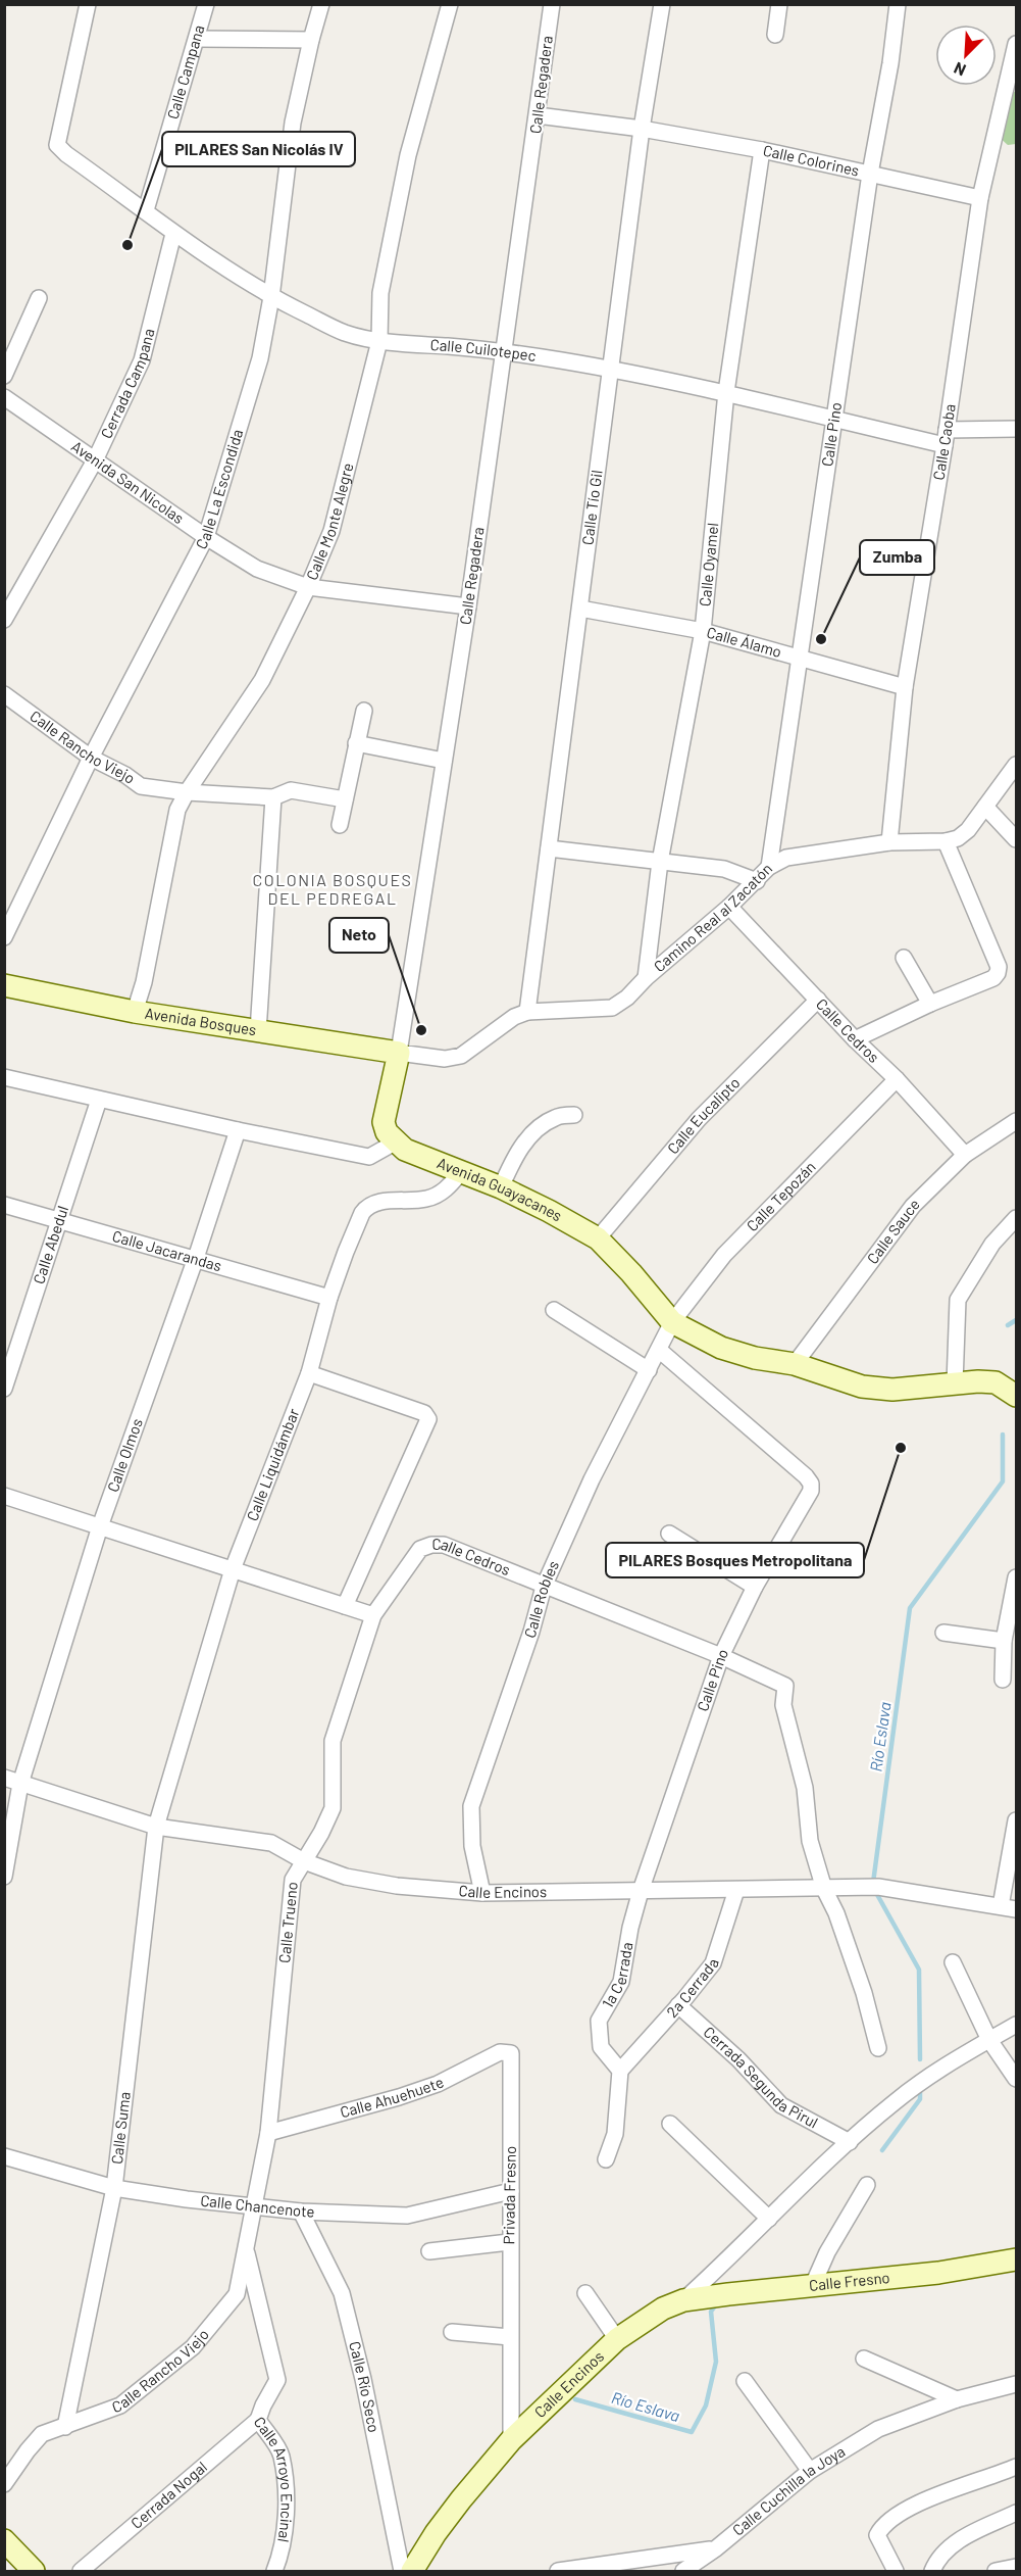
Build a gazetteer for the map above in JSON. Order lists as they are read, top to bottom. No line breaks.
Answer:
{"streets":{"street":["Calle Campana","Calle Regadera","Calle Colorines","Calle Cuilotepec","Cerrada Campana","Calle Pino","Calle Caoba","Avenida San Nicolas","Calle La Escondida","Calle Tío Gil","Calle Monte Alegre","Calle Oyamel","Calle Álamo","Calle Rancho Viejo","Camino Real al Zacatón","Avenida Bosques","Calle Cedros","Calle Eucalipto","Avenida Guayacanes","Calle Tepozán","Calle Sauce","Calle Abedul","Calle Jacarandas","Calle Olmos","Calle Liquidámbar","Calle Robles","Calle Encinos","Calle Trueno","1a Cerrada","2a Cerrada","Cerrada Segunda Pirul","Calle Ahuehuete","Calle Suma","Privada Fresno","Calle Chancenote","Calle Fresno","Calle Río Seco","Calle Arroyo Encinal","Calle Cuchilla la Joya","Cerrada Nogal"]},"crossings":[["Calle Campana","Calle Cuilotepec"],["Calle Regadera","Calle Colorines"],["Calle Regadera","Calle Cuilotepec"],["Calle Regadera","Avenida San Nicolas"],["Calle Regadera","Camino Real al Zacatón"],["Calle Regadera","Avenida Bosques"],["Calle Regadera","Avenida Guayacanes"],["Calle Colorines","Calle Pino"],["Calle Colorines","Calle Caoba"],["Calle Colorines","Calle Tío Gil"],["Calle Colorines","Calle Oyamel"],["Calle Cuilotepec","Cerrada Campana"],["Calle Cuilotepec","Calle Pino"],["Calle Cuilotepec","Calle Caoba"],["Calle Cuilotepec","Calle La Escondida"],["Calle Cuilotepec","Calle Tío Gil"],["Calle Cuilotepec","Calle Monte Alegre"],["Calle Cuilotepec","Calle Oyamel"],["Cerrada Campana","Avenida San Nicolas"],["Calle Pino","Calle Álamo"],["Calle Pino","Camino Real al Zacatón"],["Calle Pino","Calle Cedros"],["Calle Pino","Calle Robles"],["Calle Pino","Calle Encinos"],["Calle Pino","1a Cerrada"],["Calle Caoba","Calle Álamo"],["Calle Caoba","Camino Real al Zacatón"],["Avenida San Nicolas","Calle La Escondida"],["Avenida San Nicolas","Calle Monte Alegre"],["Calle La Escondida","Calle Rancho Viejo"],["Calle Tío Gil","Calle Álamo"],["Calle Tío Gil","Camino Real al Zacatón"],["Calle Monte Alegre","Calle Rancho Viejo"],["Calle Monte Alegre","Avenida Bosques"],["Calle Oyamel","Calle Álamo"],["Calle Oyamel","Camino Real al Zacatón"],["Calle Rancho Viejo","Calle Trueno"],["Calle Rancho Viejo","Calle Suma"],["Calle Rancho Viejo","Calle Chancenote"],["Calle Rancho Viejo","Calle Arroyo Encinal"],["Camino Real al Zacatón","Avenida Bosques"],["Camino Real al Zacatón","Calle Cedros"],["Calle Cedros","Calle Eucalipto"],["Calle Cedros","Calle Tepozán"],["Calle Cedros","Calle Sauce"],["Calle Cedros","Calle Robles"],["Calle Cedros","Calle Encinos"],["Calle Cedros","Calle Trueno"],["Calle Eucalipto","Avenida Guayacanes"],["Avenida Guayacanes","Calle Tepozán"],["Avenida Guayacanes","Calle Sauce"],["Avenida Guayacanes","Calle Liquidámbar"],["Avenida Guayacanes","Calle Robles"],["Calle Tepozán","Calle Robles"],["Calle Abedul","Calle Jacarandas"],["Calle Jacarandas","Calle Olmos"],["Calle Jacarandas","Calle Liquidámbar"],["Calle Olmos","Calle Encinos"],["Calle Liquidámbar","Calle Encinos"],["Calle Liquidámbar","Calle Suma"],["Calle Robles","Calle Encinos"],["Calle Encinos","Calle Trueno"],["Calle Encinos","1a Cerrada"],["Calle Encinos","2a Cerrada"],["Calle Encinos","Cerrada Segunda Pirul"],["Calle Encinos","Calle Suma"],["Calle Encinos","Privada Fresno"],["Calle Encinos","Calle Fresno"],["Calle Trueno","Calle Ahuehuete"],["Calle Trueno","Calle Chancenote"],["1a Cerrada","2a Cerrada"],["2a Cerrada","Cerrada Segunda Pirul"],["Calle Ahuehuete","Privada Fresno"],["Calle Suma","Calle Chancenote"],["Privada Fresno","Calle Chancenote"],["Calle Chancenote","Calle Río Seco"],["Calle Arroyo Encinal","Cerrada Nogal"]],"districts":["COLONIA BOSQUES DEL PEDREGAL"],"water":["Río Eslava"],"places":["PILARES San Nicolás IV","Zumba","Neto","PILARES Bosques Metropolitana"],"north":"bottom left"}
